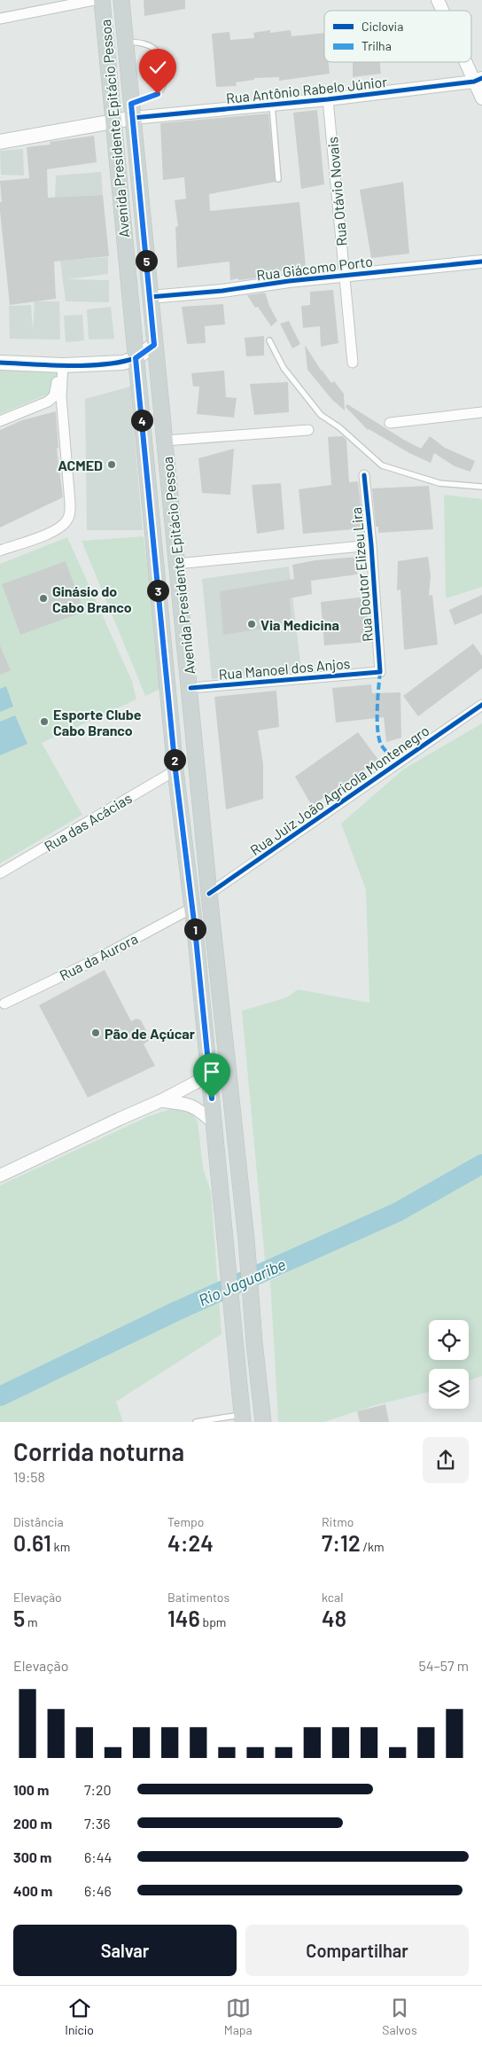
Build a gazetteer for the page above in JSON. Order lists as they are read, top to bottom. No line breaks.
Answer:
{"streets":{"main road":["Rua Antônio Rabelo Júnior","Avenida Presidente Epitácio Pessoa"],"street":["Rua Otávio Novais","Rua Giácomo Porto","Rua Doutor Elizeu Lira","Rua Manoel dos Anjos","Rua Juiz João Agrícola Montenegro","Rua das Acácias","Rua da Aurora"]},"crossings":[["Rua Antônio Rabelo Júnior","Avenida Presidente Epitácio Pessoa"],["Rua Antônio Rabelo Júnior","Rua Otávio Novais"],["Avenida Presidente Epitácio Pessoa","Rua Giácomo Porto"],["Avenida Presidente Epitácio Pessoa","Rua Manoel dos Anjos"],["Avenida Presidente Epitácio Pessoa","Rua Juiz João Agrícola Montenegro"],["Avenida Presidente Epitácio Pessoa","Rua das Acácias"],["Avenida Presidente Epitácio Pessoa","Rua da Aurora"],["Rua Otávio Novais","Rua Giácomo Porto"],["Rua Doutor Elizeu Lira","Rua Manoel dos Anjos"]],"water":["Rio Jaguaribe"],"places":["ACMED","Ginásio do Cabo Branco","Via Medicina","Esporte Clube Cabo Branco","Pão de Açúcar"],"legend":["Ciclovia","Trilha"],"page":{"pins":["5","4","3","2","1"],"heading":["Corrida noturna","19:58"],"stats":[["Distância","0.61 km"],["Tempo","4:24"],["Ritmo","7:12 /km"],["Elevação","5 m"],["Batimentos","146 bpm"],["kcal","48"]],"chart":["Elevação","54–57 m"],"list":[{"name":"100 m","note":"7:20"},{"name":"200 m","note":"7:36"},{"name":"300 m","note":"6:44"},{"name":"400 m","note":"6:46"}],"buttons":["Salvar","Compartilhar"],"tabs":["Início","Mapa","Salvos"]}}
